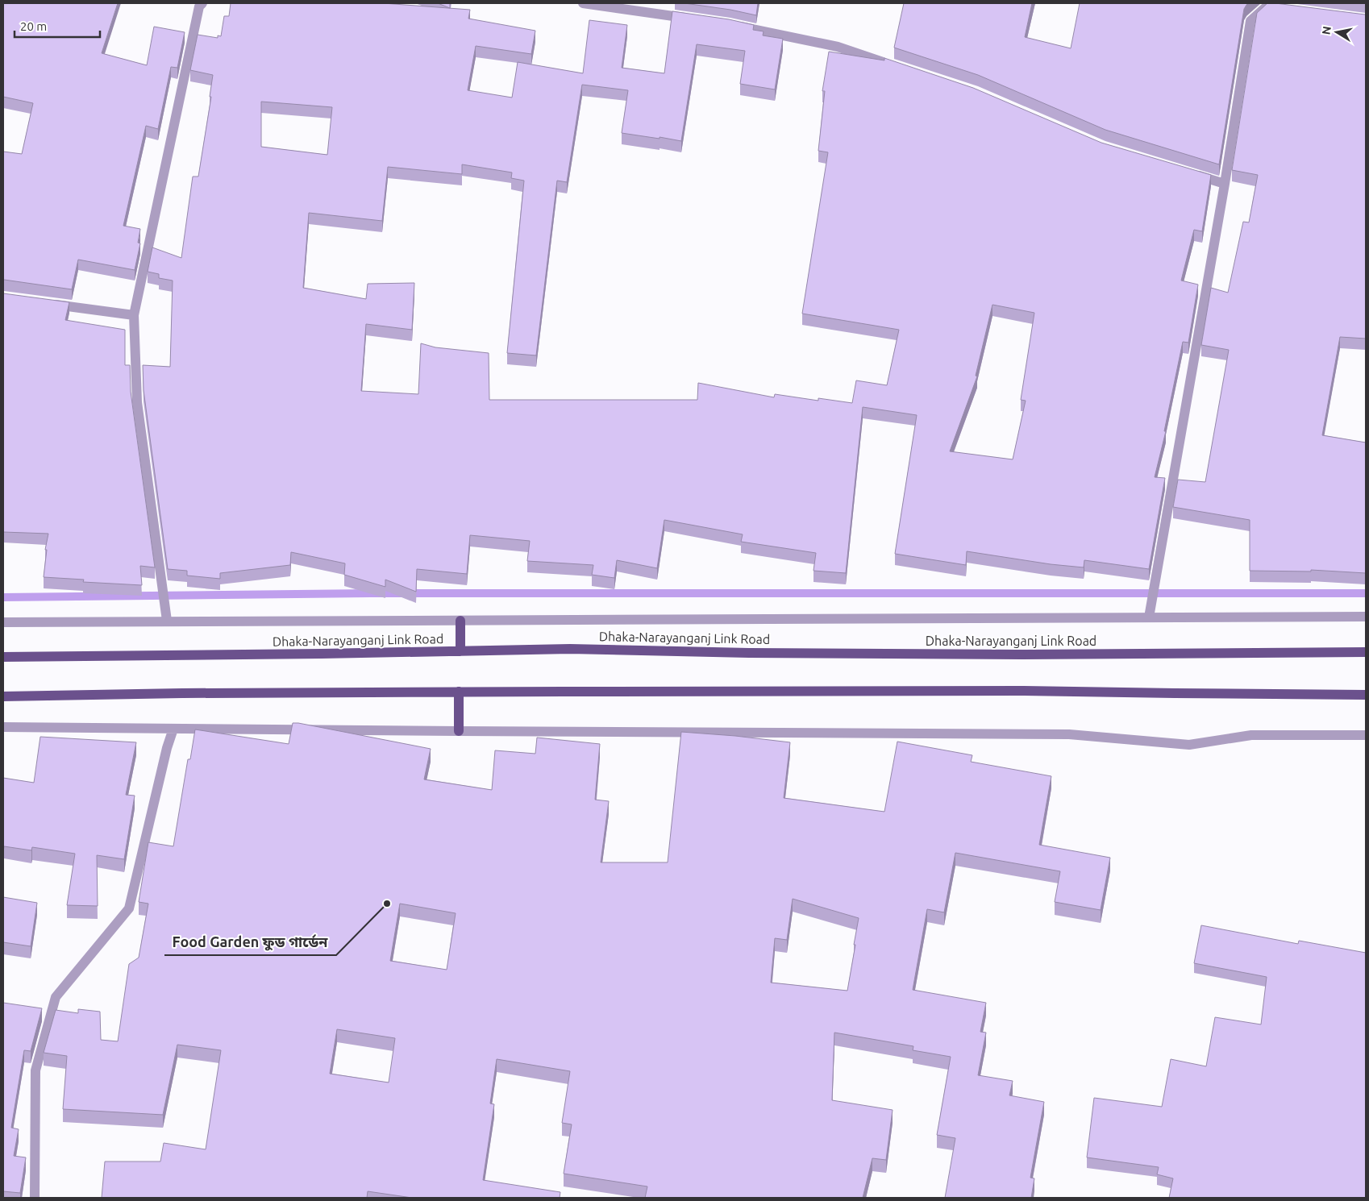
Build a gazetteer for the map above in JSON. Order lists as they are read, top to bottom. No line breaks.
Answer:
{"streets":{"main road":["Dhaka-Narayanganj Link Road"]},"places":["Food Garden ফুড গার্ডেন"],"scale_bar":"20 m","north":"left"}
